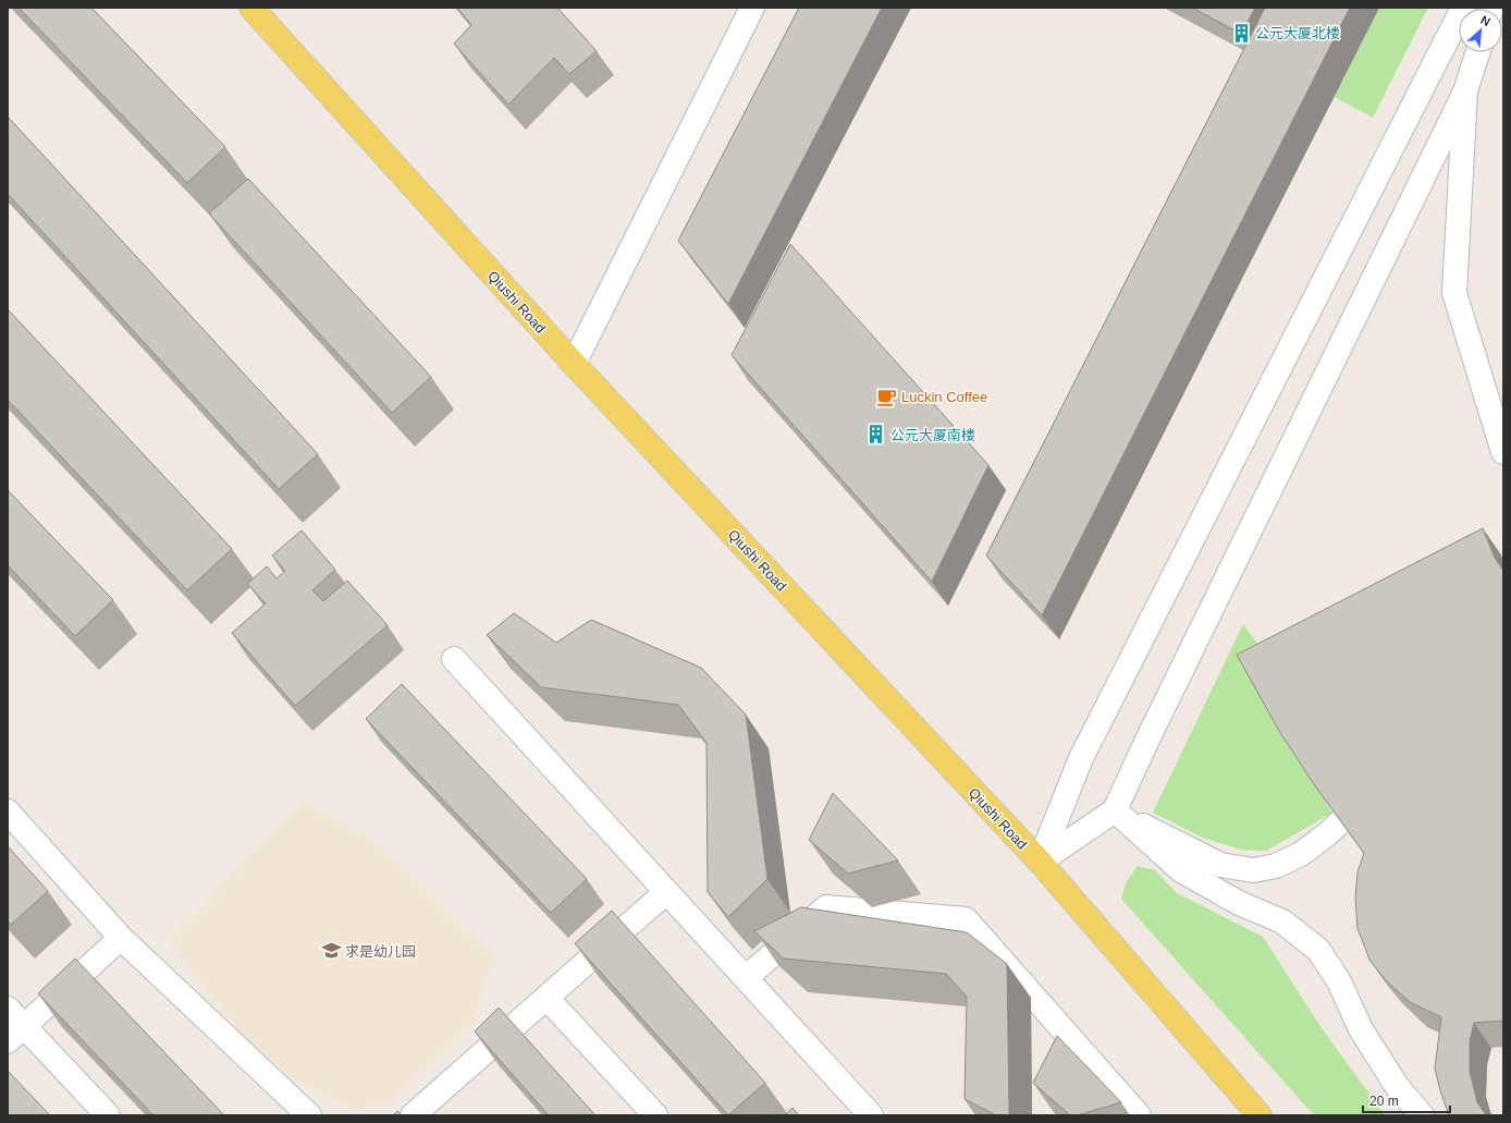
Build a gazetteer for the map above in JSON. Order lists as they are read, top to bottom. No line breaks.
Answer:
{"streets":{"main road":["Qiushi Road"]},"places":{"building":["公元大厦北楼","公元大厦南楼"],"cafe":["Luckin Coffee"],"school or university":["求是幼儿园"]},"scale_bar":"20 m","north":"top right"}
